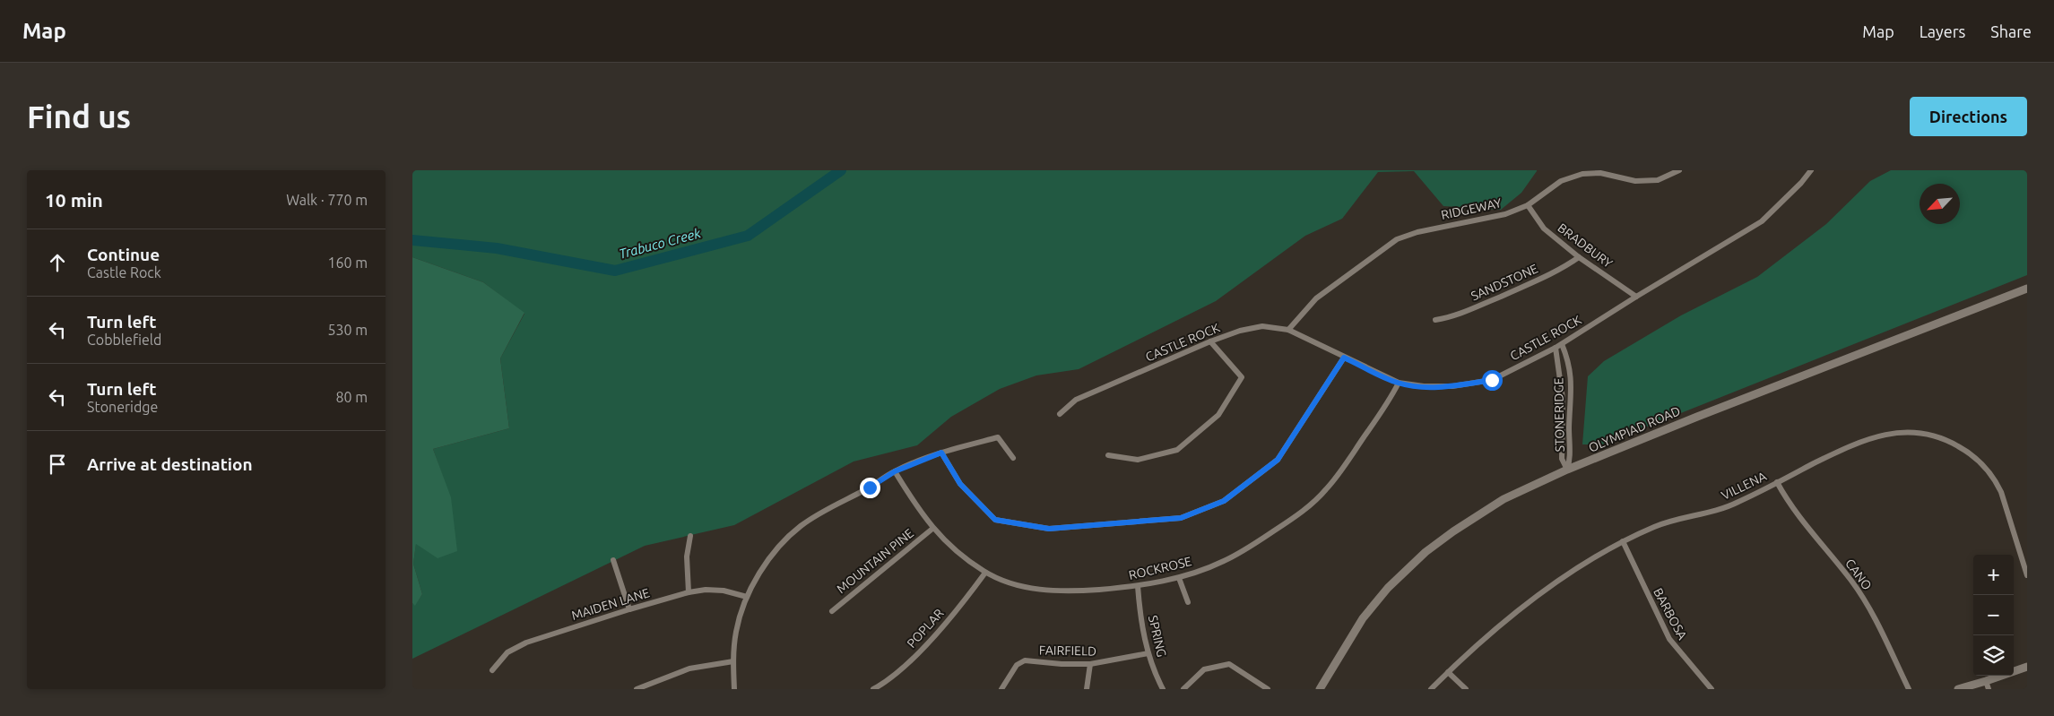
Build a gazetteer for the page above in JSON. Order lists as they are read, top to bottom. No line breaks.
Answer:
{"streets":{"main road":["OLYMPIAD ROAD"],"street":["RIDGEWAY","BRADBURY","SANDSTONE","CASTLE ROCK","STONERIDGE","VILLENA","MOUNTAIN PINE","ROCKROSE","CANO","MAIDEN LANE","BARBOSA","POPLAR","SPRING","FAIRFIELD"]},"crossings":[["RIDGEWAY","BRADBURY"],["RIDGEWAY","CASTLE ROCK"],["BRADBURY","SANDSTONE"],["BRADBURY","CASTLE ROCK"],["CASTLE ROCK","STONERIDGE"],["CASTLE ROCK","ROCKROSE"],["STONERIDGE","OLYMPIAD ROAD"],["VILLENA","CANO"],["VILLENA","BARBOSA"],["MOUNTAIN PINE","ROCKROSE"],["ROCKROSE","POPLAR"],["ROCKROSE","SPRING"],["SPRING","FAIRFIELD"]],"water":["Trabuco Creek"],"north":"bottom left","page":{"header":"Map","nav":["Map","Layers","Share"],"buttons":"Directions","title":"Find us","heading":["10 min","Walk · 770 m"],"list":[["Continue","Castle Rock","160 m"],["Turn left","Cobblefield","530 m"],["Turn left","Stoneridge","80 m"],"Arrive at destination"],"map_buttons":["+","−"]}}
